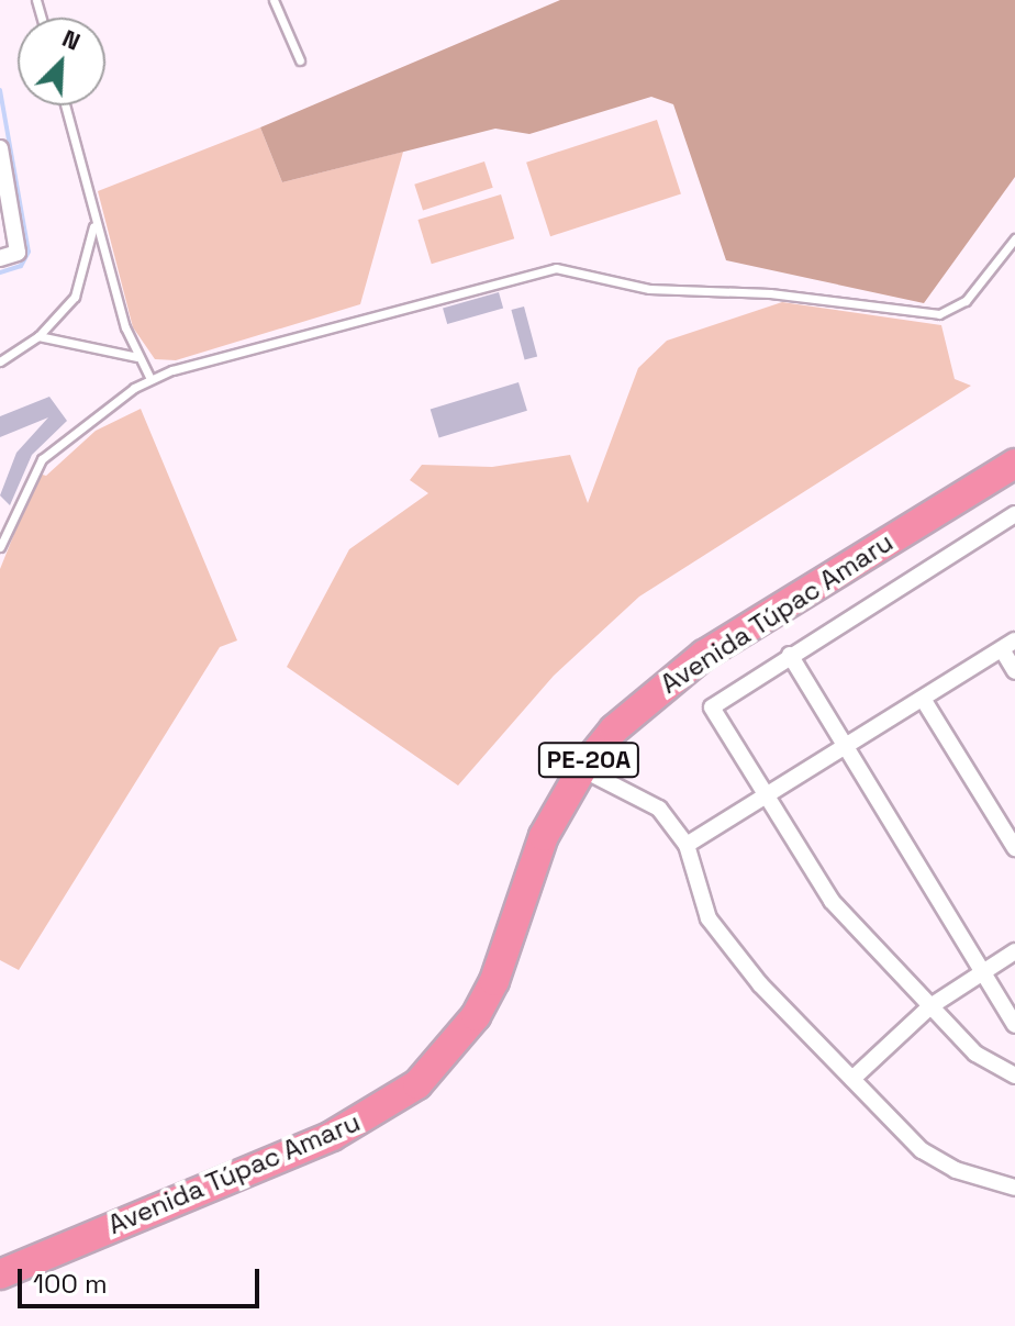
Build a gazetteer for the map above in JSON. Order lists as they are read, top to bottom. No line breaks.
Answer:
{"streets":{"highway":["Avenida Túpac Amaru","PE-20A"]},"scale_bar":"100 m","north":"top right"}
